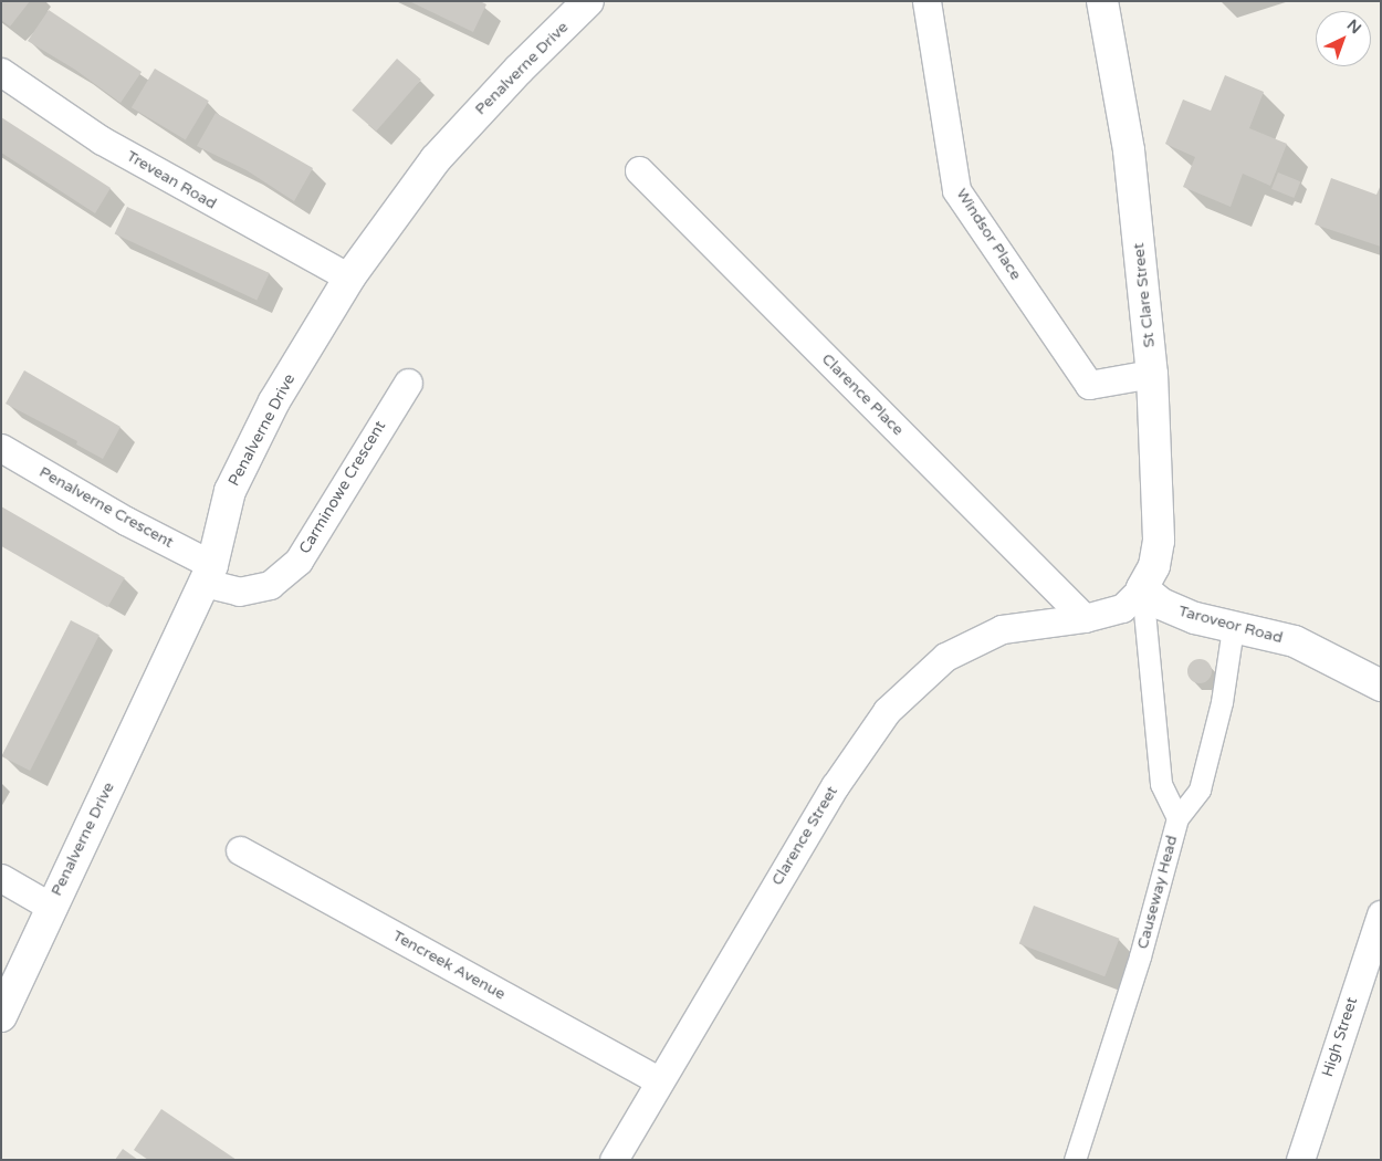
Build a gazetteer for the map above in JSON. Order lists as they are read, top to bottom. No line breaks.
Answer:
{"streets":{"street":["Penalverne Drive","Trevean Road","Windsor Place","St Clare Street","Clarence Place","Carminowe Crescent","Penalverne Crescent","Taroveor Road","Clarence Street","Causeway Head","Tencreek Avenue","High Street"]},"crossings":[["Penalverne Drive","Trevean Road"],["Penalverne Drive","Carminowe Crescent"],["Penalverne Drive","Penalverne Crescent"],["Windsor Place","St Clare Street"],["St Clare Street","Taroveor Road"],["St Clare Street","Clarence Street"],["Clarence Place","Clarence Street"],["Carminowe Crescent","Penalverne Crescent"],["Taroveor Road","Clarence Street"],["Taroveor Road","Causeway Head"],["Clarence Street","Tencreek Avenue"]],"north":"top right"}
